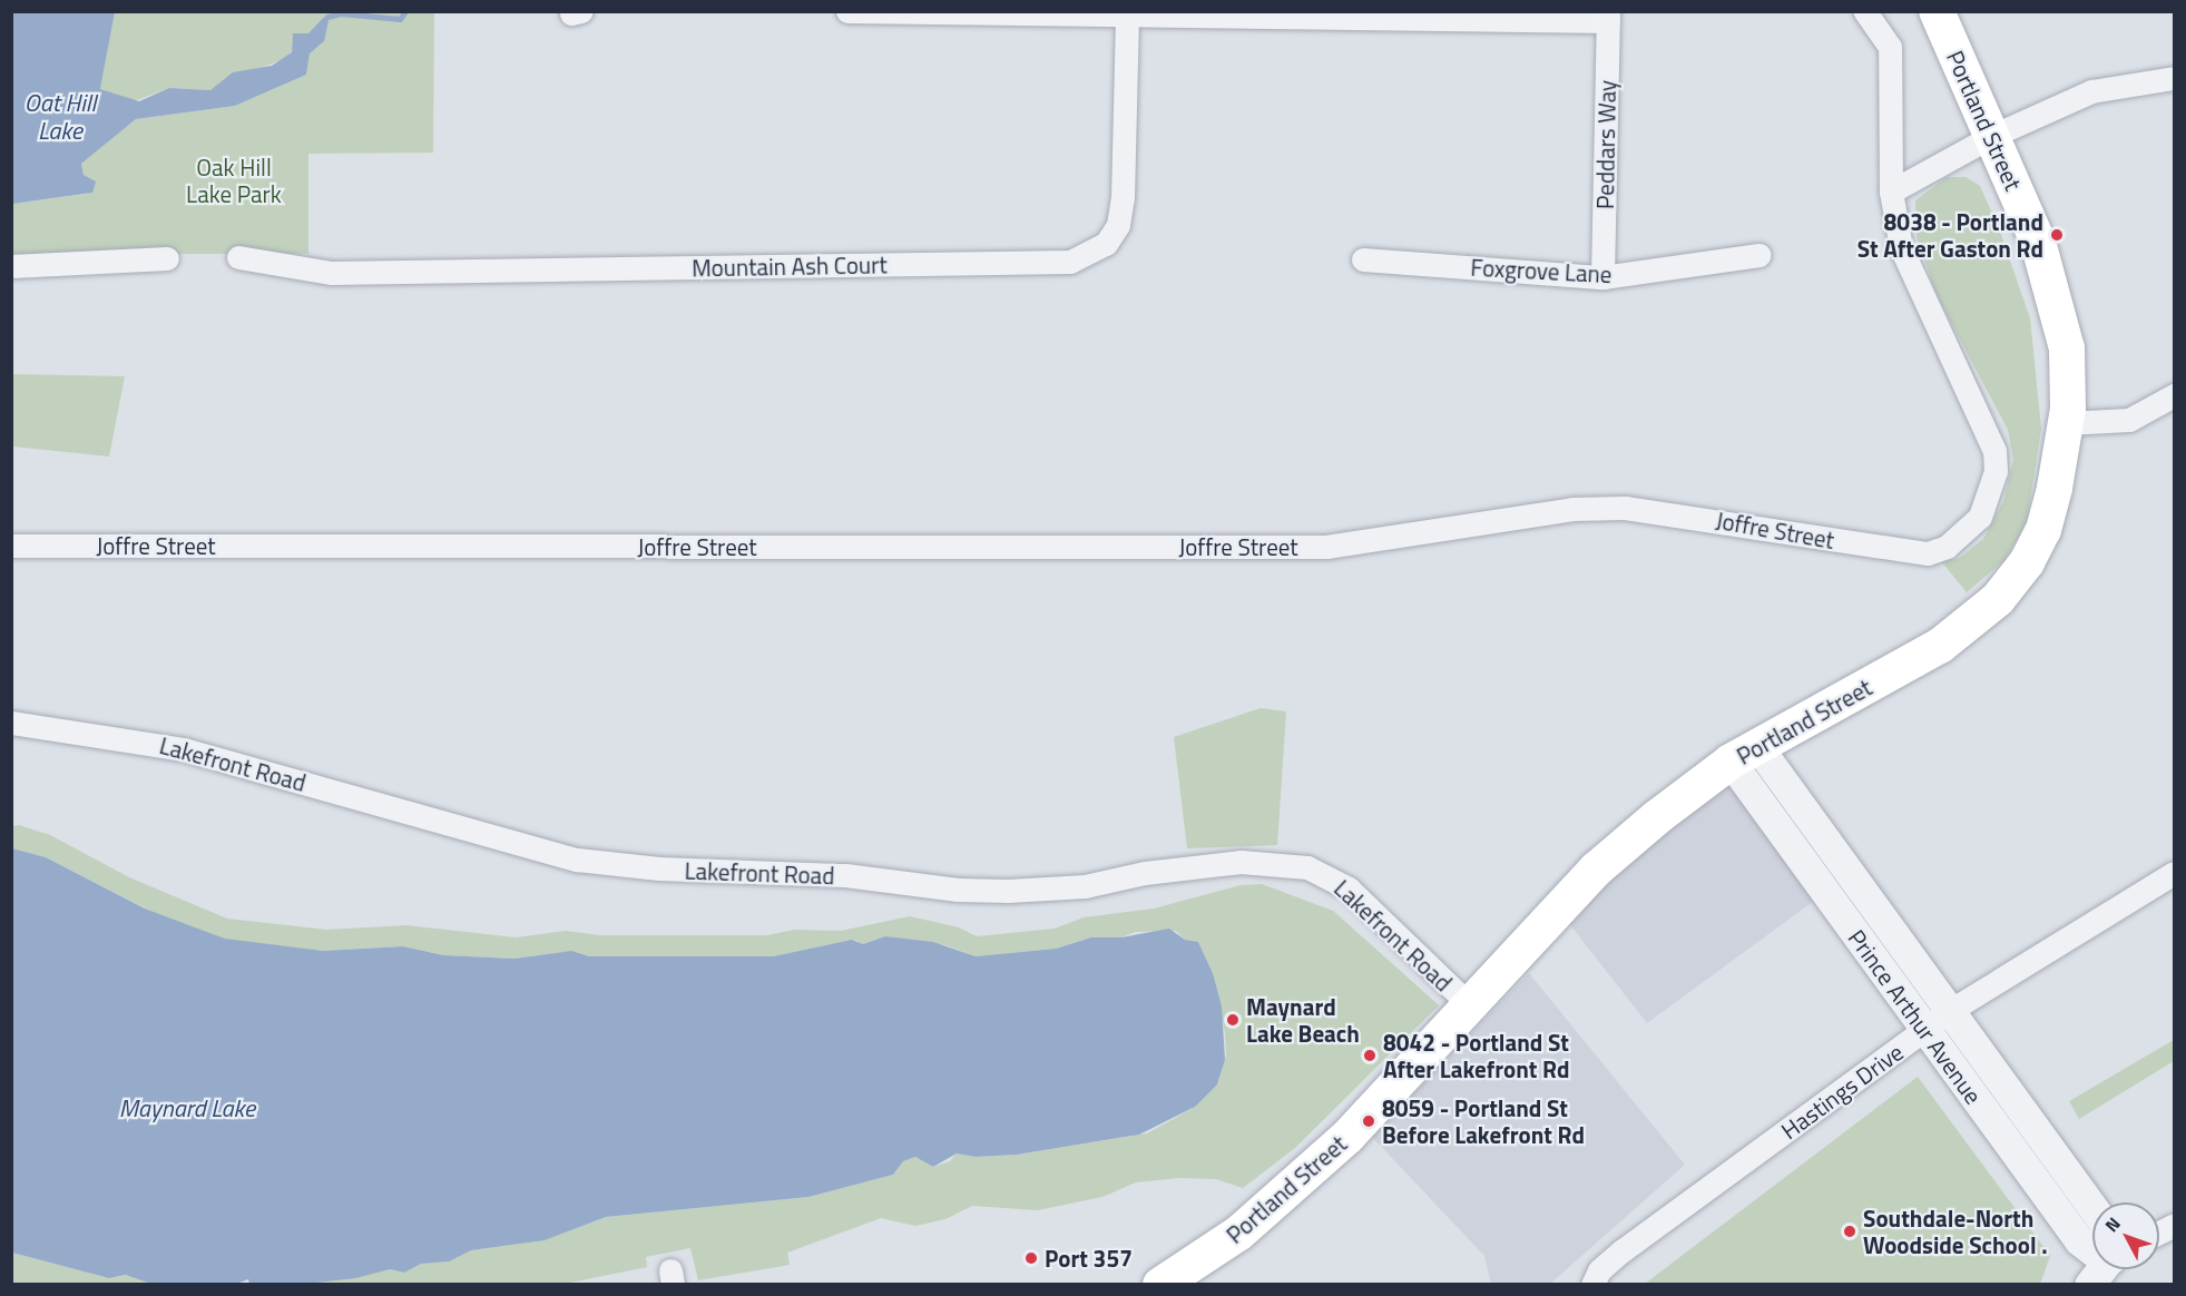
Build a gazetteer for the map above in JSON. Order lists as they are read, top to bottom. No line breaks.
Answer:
{"streets":{"main road":["Portland Street"],"street":["Peddars Way","Mountain Ash Court","Foxgrove Lane","Joffre Street","Lakefront Road","Prince Arthur Avenue","Hastings Drive"]},"crossings":[["Portland Street","Lakefront Road"],["Portland Street","Prince Arthur Avenue"],["Peddars Way","Foxgrove Lane"],["Prince Arthur Avenue","Hastings Drive"]],"water":["Oat Hill Lake","Maynard Lake"],"parks":["Oak Hill Lake Park"],"places":["8038 - Portland St After Gaston Rd","Maynard Lake Beach","8042 - Portland St After Lakefront Rd","8059 - Portland St Before Lakefront Rd","Southdale-North Woodside School .","Port 357"],"north":"top left"}
